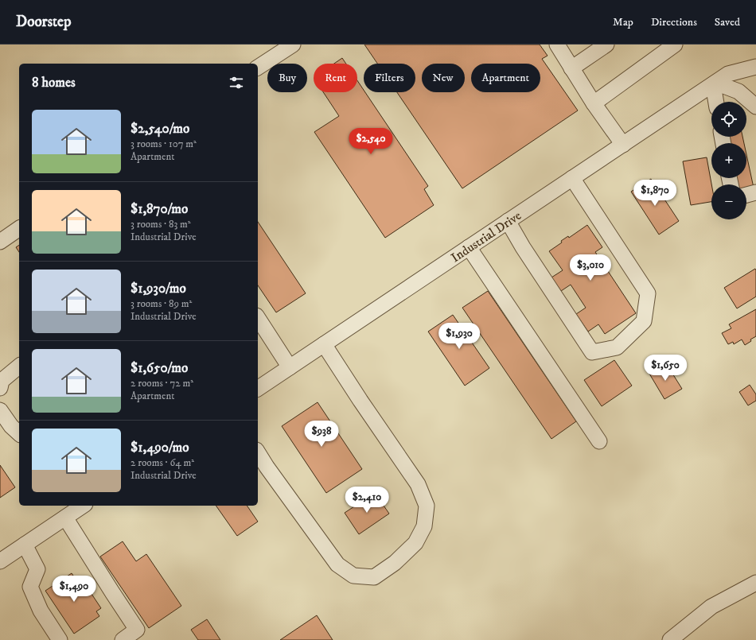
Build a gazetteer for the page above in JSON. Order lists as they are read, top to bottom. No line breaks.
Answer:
{"streets":{"street":["Industrial Drive"]},"page":{"header":"Doorstep","nav":["Map","Directions","Saved"],"chip":["Buy","Rent","Filters","New","Apartment"],"heading":"8 homes","map_buttons":["+","−"],"list":[{"name":"$2,540/mo","note":"3 rooms · 107 m² · Apartment"},{"name":"$1,870/mo","note":"3 rooms · 83 m² · Industrial Drive"},{"name":"$1,930/mo","note":"3 rooms · 89 m² · Industrial Drive"},{"name":"$1,650/mo","note":"2 rooms · 72 m² · Apartment"},{"name":"$1,490/mo","note":"2 rooms · 64 m² · Industrial Drive"}],"price":["$2,540","$1,870","$3,010","$1,930","$1,650","$938","$2,410","$1,490"]}}
